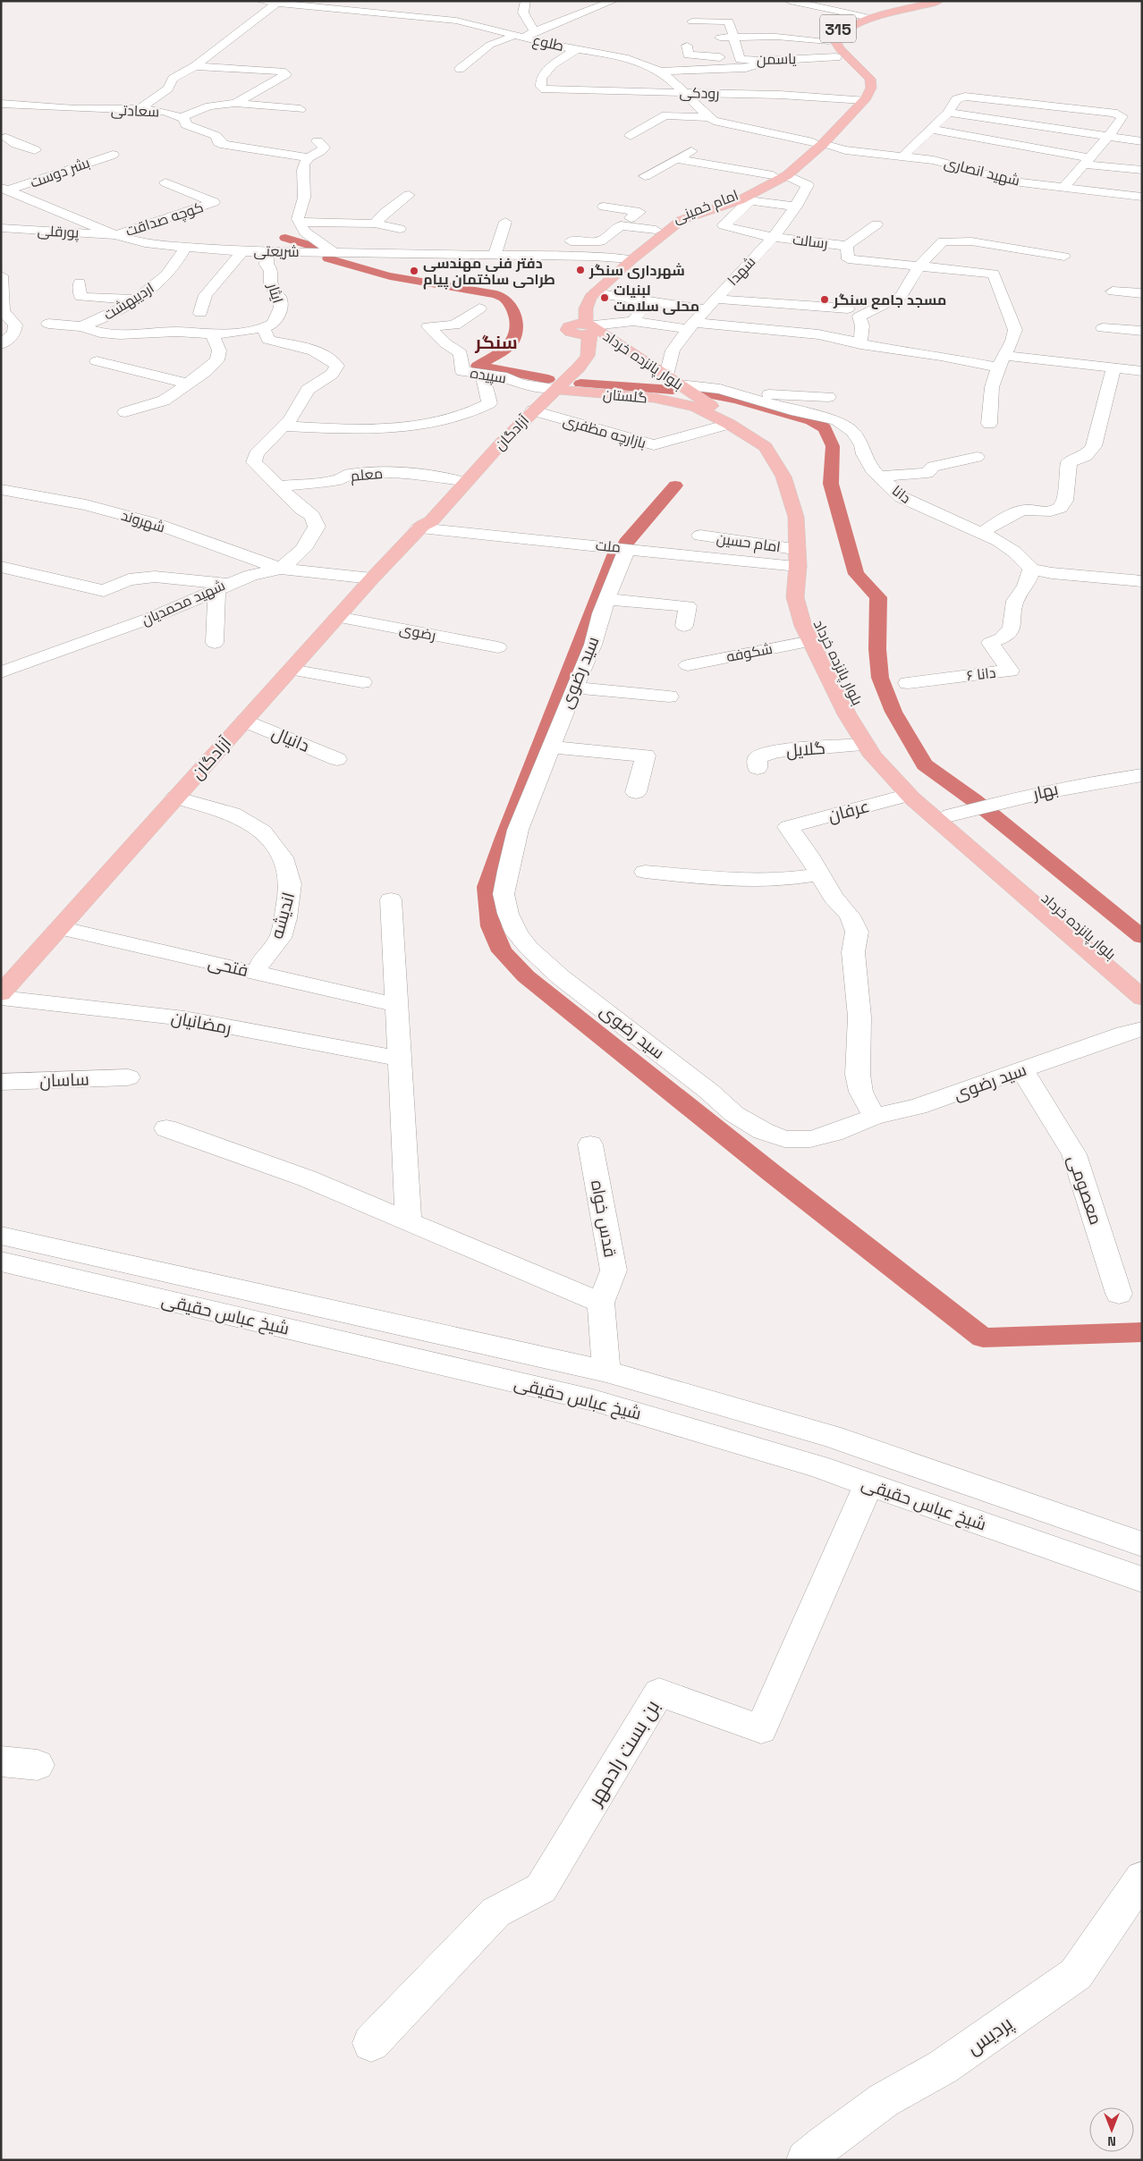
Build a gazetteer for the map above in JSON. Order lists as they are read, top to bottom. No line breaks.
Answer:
{"streets":{"main road":["315","امام خمینی","بلوار پانزده خرداد","گلستان","آزادگان"],"street":["طلوع","یاسمن","رودکی","سعادتی","شهید انصاری","بشر دوست","کوچه صداقت","پورقلی","رسالت","شریعتی","شهدا","ایثار","اردیبهشت","سپیده","بازارچه مظفری","معلم","دانا","شهروند","امام حسین","ملت","شهید محمدیان","رضوی","شکوفه","سید رضوی","دانا ۶","دانیال","گلایل","بهار","عرفان","اندیشه","فتحی","رمضانیان","ساسان","معصومی","قدس خواه","شیخ عباس حقیقی","بن بست رادمهر","پردیس"]},"crossings":[["315","یاسمن"],["315","رودکی"],["315","امام خمینی"],["طلوع","رودکی"],["طلوع","شهید انصاری"],["طلوع","امام خمینی"],["رودکی","امام خمینی"],["شهید انصاری","امام خمینی"],["بشر دوست","شریعتی"],["امام خمینی","رسالت"],["امام خمینی","شریعتی"],["امام خمینی","شهدا"],["امام خمینی","بلوار پانزده خرداد"],["امام خمینی","آزادگان"],["کوچه صداقت","پورقلی"],["کوچه صداقت","شریعتی"],["پورقلی","شریعتی"],["رسالت","شهدا"],["شریعتی","ایثار"],["شریعتی","اردیبهشت"],["شهدا","بلوار پانزده خرداد"],["شهدا","دانا"],["بلوار پانزده خرداد","گلستان"],["بلوار پانزده خرداد","بازارچه مظفری"],["بلوار پانزده خرداد","آزادگان"],["بلوار پانزده خرداد","دانا"],["بلوار پانزده خرداد","امام حسین"],["بلوار پانزده خرداد","ملت"],["بلوار پانزده خرداد","شکوفه"],["بلوار پانزده خرداد","گلایل"],["بلوار پانزده خرداد","بهار"],["بلوار پانزده خرداد","عرفان"],["سپیده","گلستان"],["سپیده","آزادگان"],["گلستان","آزادگان"],["بازارچه مظفری","آزادگان"],["آزادگان","معلم"],["آزادگان","ملت"],["آزادگان","شهید محمدیان"],["آزادگان","رضوی"],["آزادگان","دانیال"],["آزادگان","اندیشه"],["آزادگان","فتحی"],["دانا","دانا ۶"],["شهروند","شهید محمدیان"],["امام حسین","ملت"],["ملت","سید رضوی"],["سید رضوی","معصومی"],["قدس خواه","شیخ عباس حقیقی"],["شیخ عباس حقیقی","بن بست رادمهر"]],"districts":["سنگر"],"places":["شهرداری سنگر","دفتر فنی مهندسی طراحی ساختمان پیام","لبنیات محلی سلامت","مسجد جامع سنگر"],"north":"bottom"}
